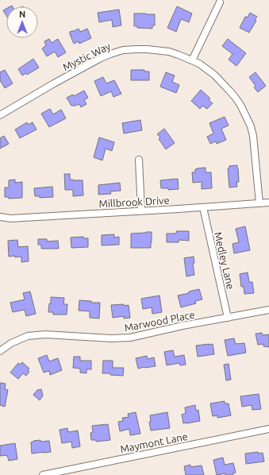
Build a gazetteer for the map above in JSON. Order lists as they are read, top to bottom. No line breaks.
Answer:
{"streets":{"street":["Mystic Way","Millbrook Drive","Medley Lane","Marwood Place","Maymont Lane"]},"crossings":[["Mystic Way","Millbrook Drive"],["Millbrook Drive","Medley Lane"],["Medley Lane","Marwood Place"]],"north":"top"}
